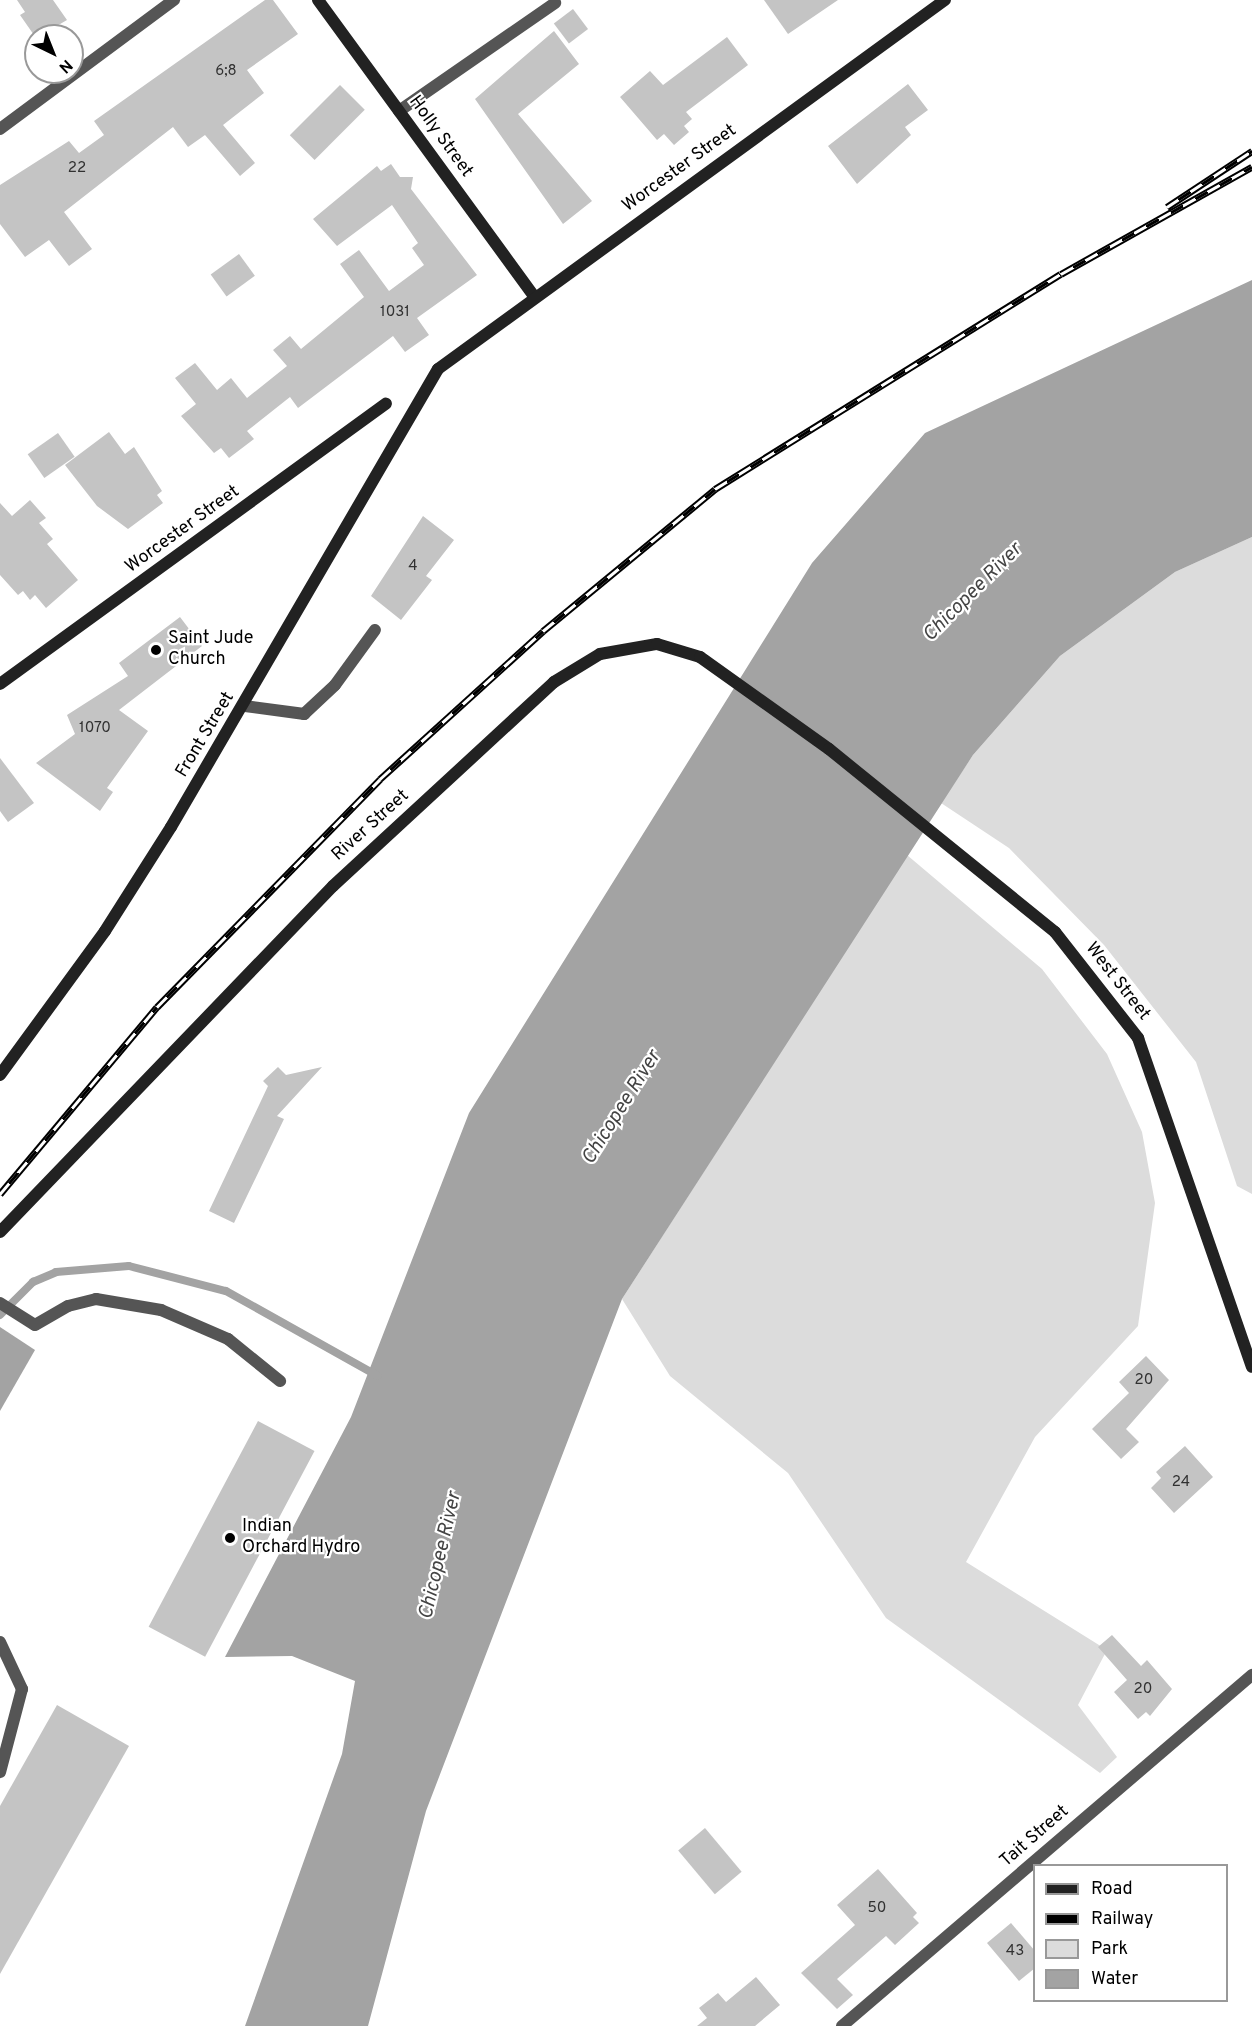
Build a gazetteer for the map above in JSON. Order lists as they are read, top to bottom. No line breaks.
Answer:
{"streets":{"main road":["Holly Street","Worcester Street","Front Street","River Street","West Street"],"street":["Tait Street"]},"crossings":[["Holly Street","Worcester Street"],["Worcester Street","Front Street"],["River Street","West Street"]],"water":["Chicopee River"],"places":["Saint Jude Church","Indian Orchard Hydro"],"house_numbers":["6;8","22","1031","4","1070","20","24","20","50","43"],"legend":["Road","Railway","Park","Water"],"north":"bottom right"}
